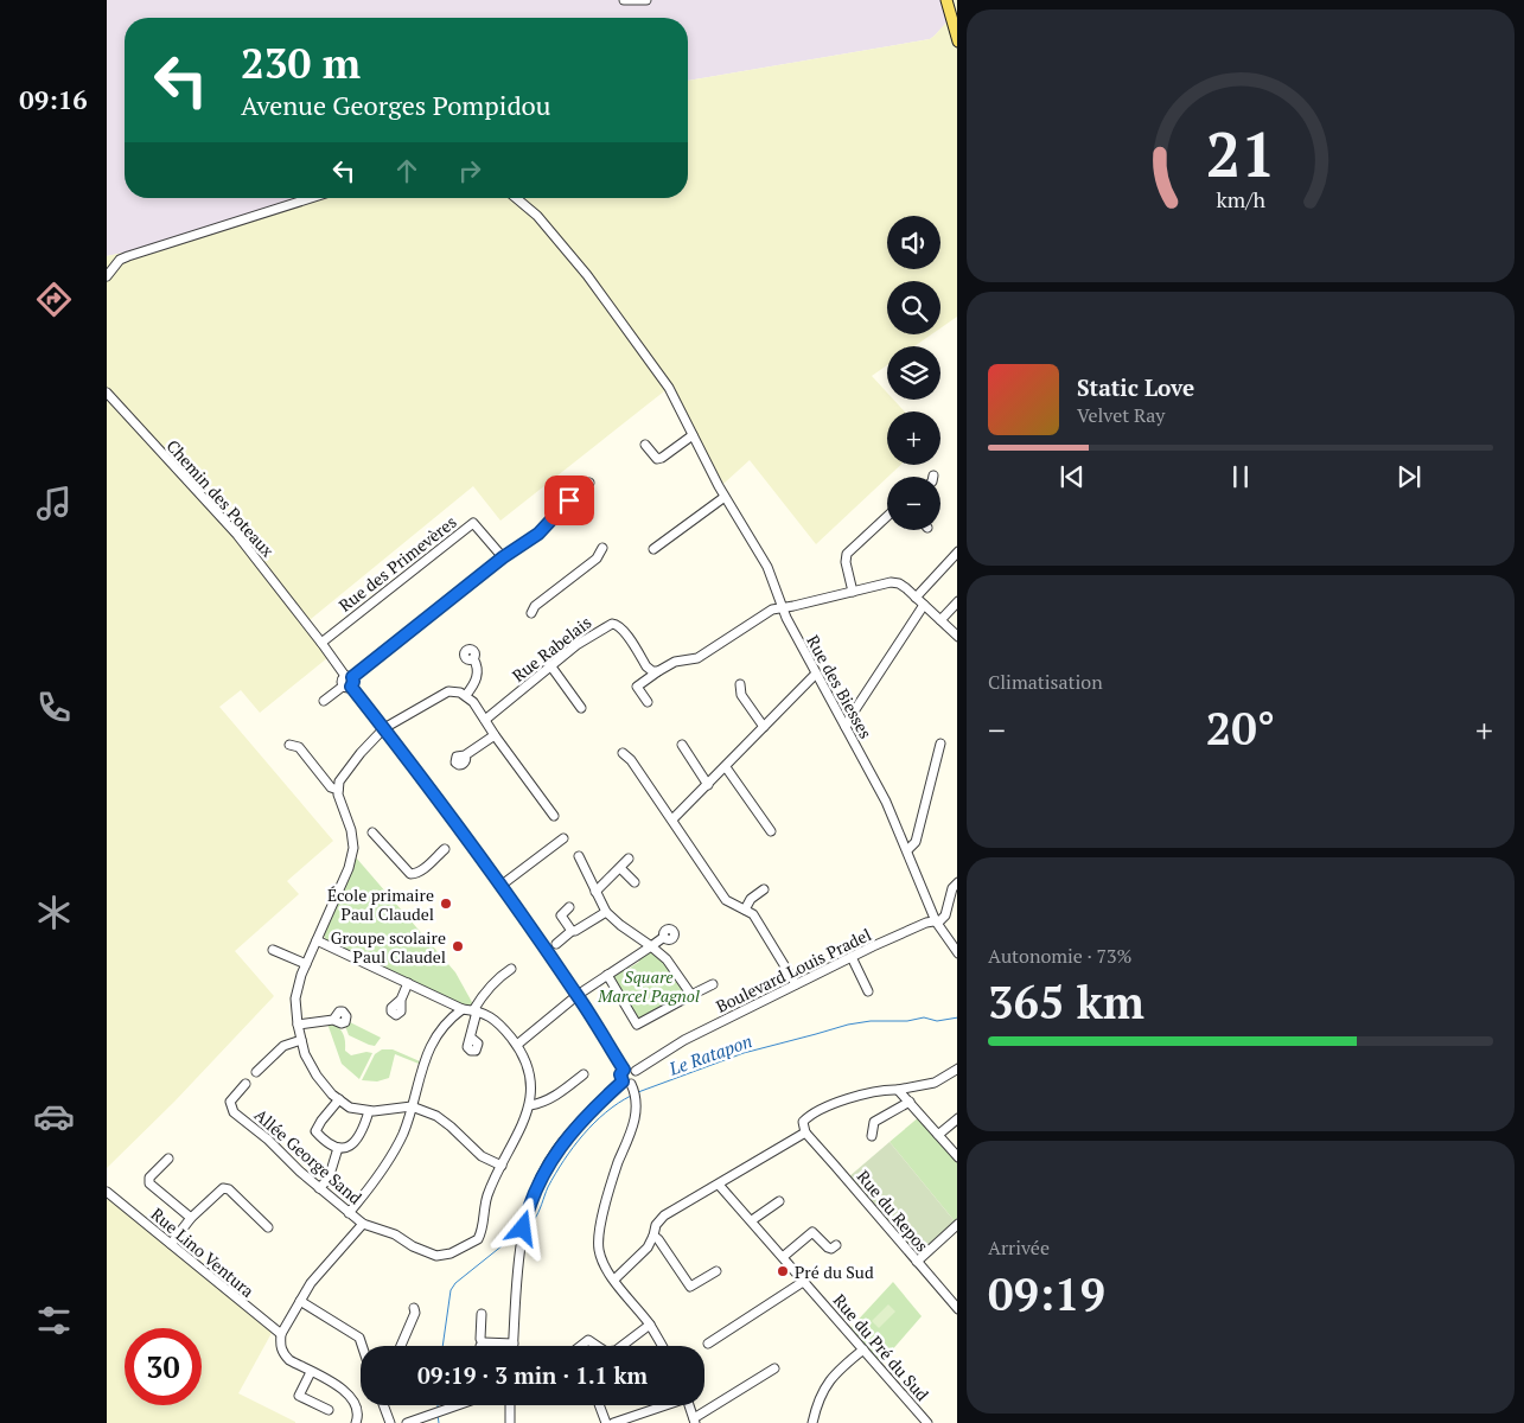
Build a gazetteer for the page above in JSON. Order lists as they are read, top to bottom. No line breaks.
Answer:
{"streets":{"street":["Chemin des Poteaux","Rue des Primevères","Rue Rabelais","Rue des Biesses","Boulevard Louis Pradel","Allée George Sand","Rue du Repos","Rue Lino Ventura","Rue du Pré du Sud"]},"crossings":[["Chemin des Poteaux","Rue des Primevères"],["Rue des Biesses","Boulevard Louis Pradel"]],"water":["Le Ratapon"],"parks":["Square Marcel Pagnol"],"places":["École primaire Paul Claudel","Groupe scolaire Paul Claudel","Pré du Sud"],"page":{"tabs":"09:16","turn":["230 m","Avenue Georges Pompidou"],"map_buttons":["+","−"],"song":["Static Love","Velvet Ray"],"tile":["Climatisation",["Autonomie · 73%","365 km"],["Arrivée","09:19"]],"heat":["−","20°","+"],"limit":"30","trip":"09:19 · 3 min · 1.1 km","gauge":["21","km/h"]}}
